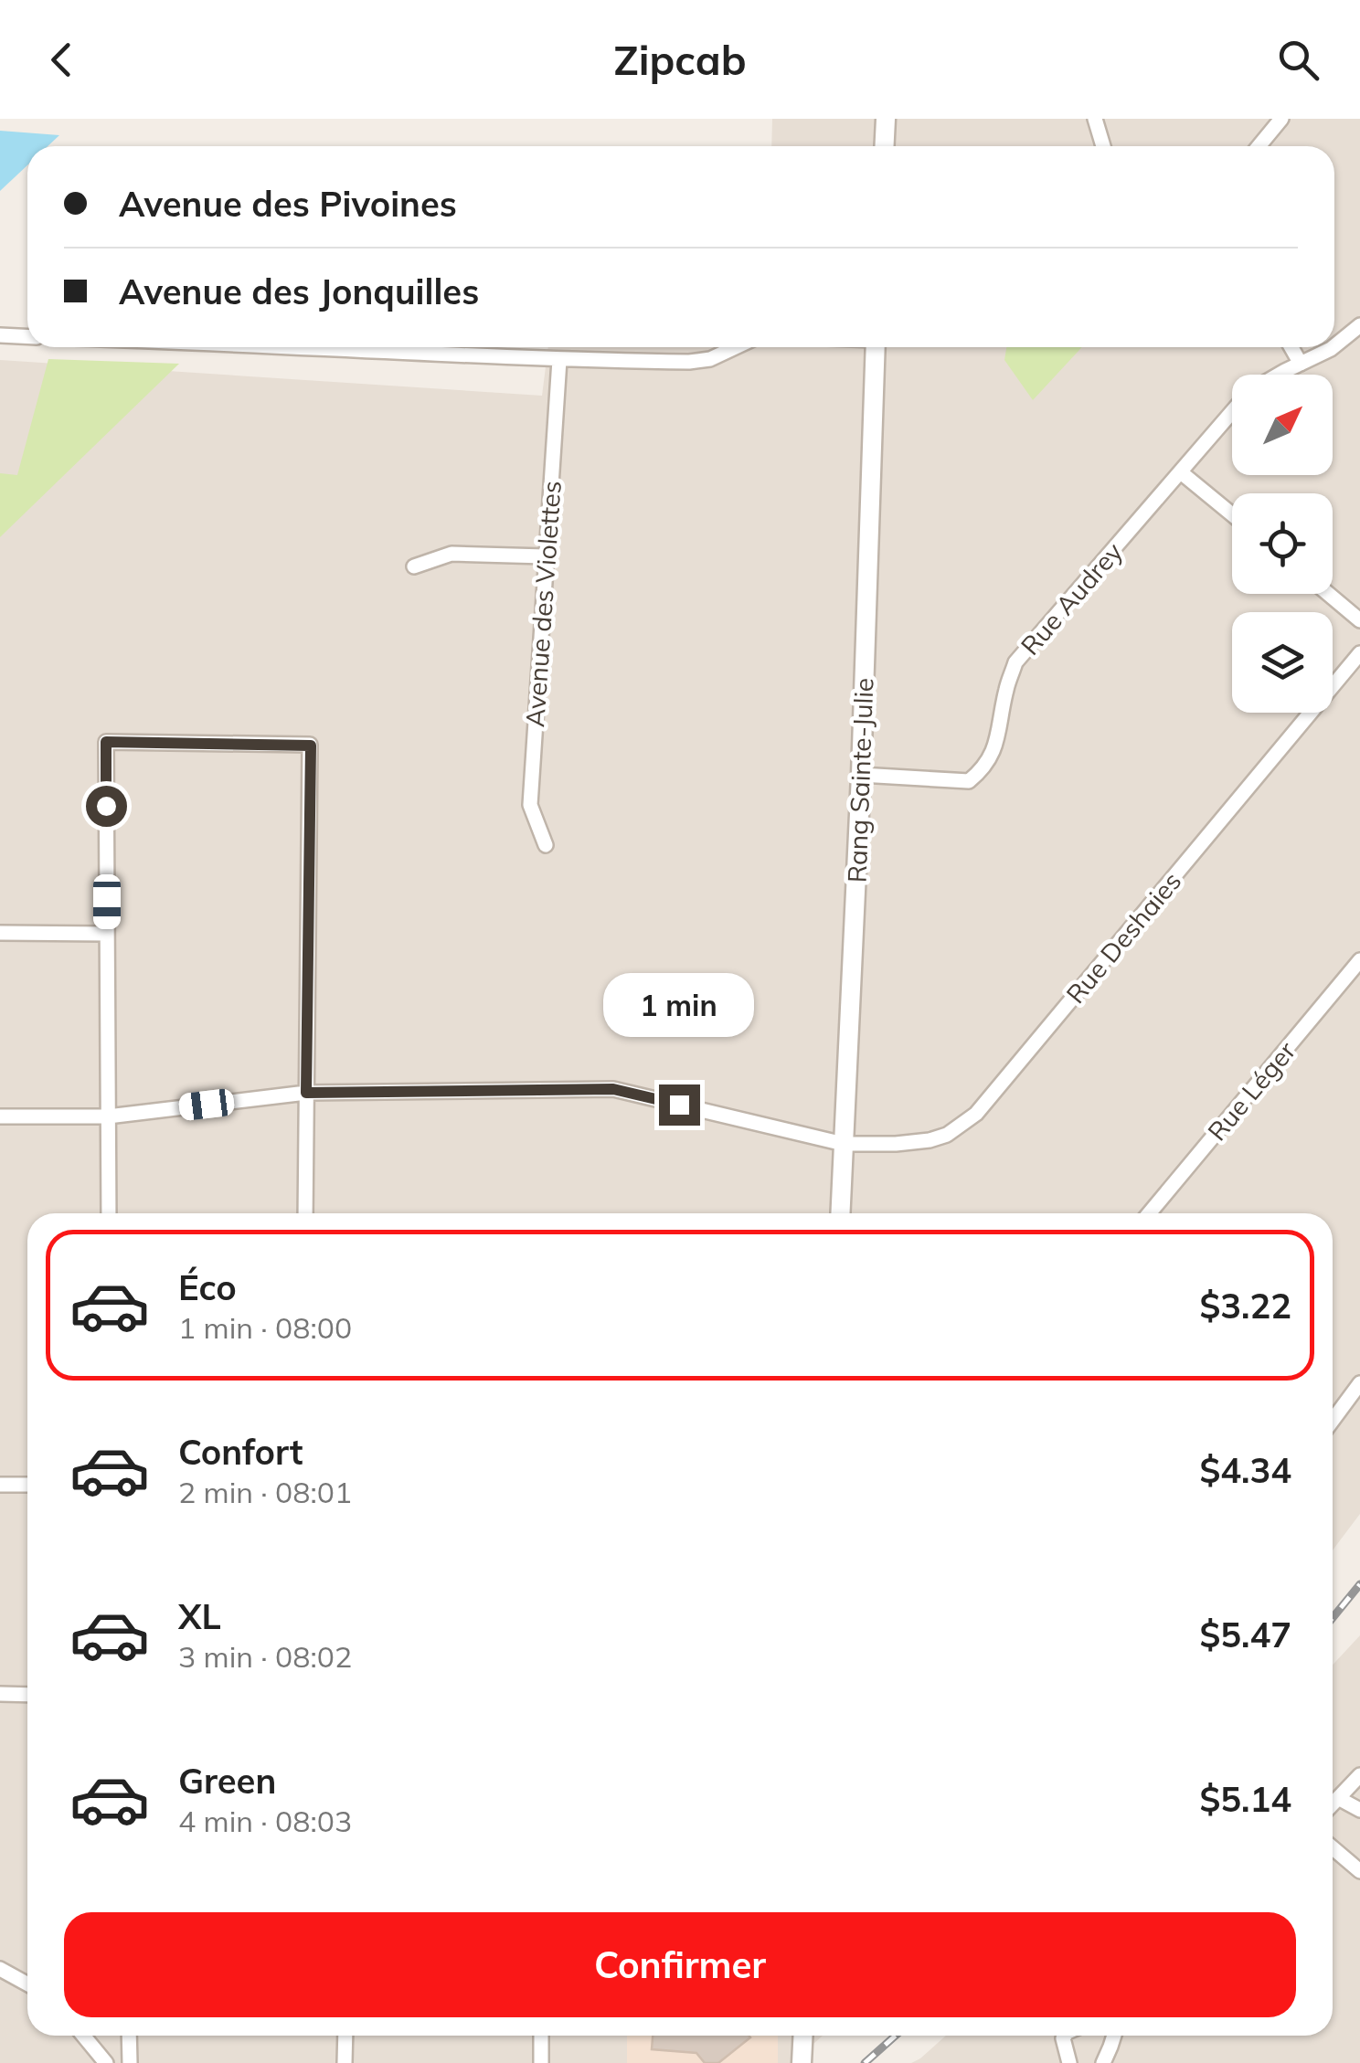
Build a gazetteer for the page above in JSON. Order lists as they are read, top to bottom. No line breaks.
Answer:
{"streets":{"street":["Rue Audrey","Avenue des Violettes","Rang Sainte-Julie","Rue Deshaies","Rue Léger"]},"crossings":[["Rue Audrey","Rang Sainte-Julie"],["Rang Sainte-Julie","Rue Deshaies"]],"north":"top right","page":{"header":"Zipcab","banner":["Avenue des Pivoines","Avenue des Jonquilles"],"bubble":"1 min","list":[{"name":"Éco","note":"1 min · 08:00","value":"$3.22"},{"name":"Confort","note":"2 min · 08:01","value":"$4.34"},{"name":"XL","note":"3 min · 08:02","value":"$5.47"},{"name":"Green","note":"4 min · 08:03","value":"$5.14"}],"buttons":"Confirmer"}}
